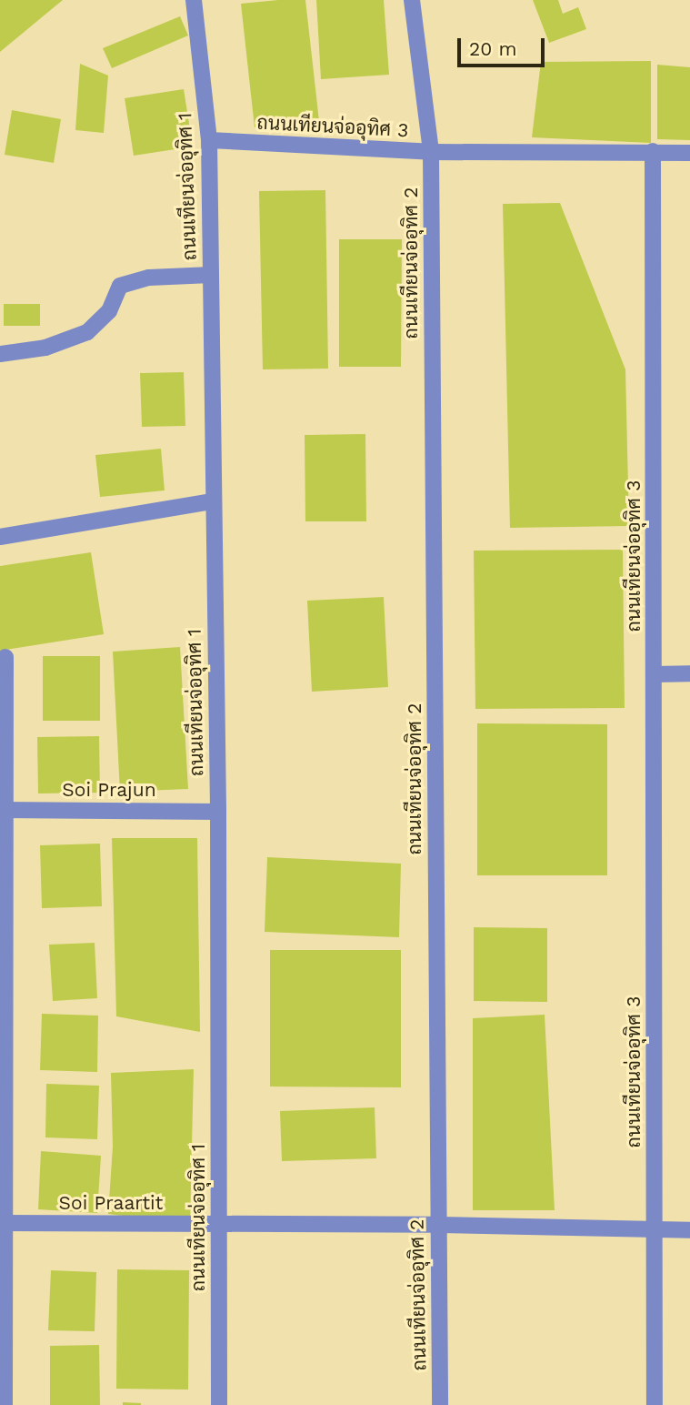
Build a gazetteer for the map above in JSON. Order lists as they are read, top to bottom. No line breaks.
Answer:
{"streets":{"street":["ถนนเทียนจ่ออุทิศ 3","ถนนเทียนจ่ออุทิศ 1","ถนนเทียนจ่ออุทิศ 2","Soi Prajun","Soi Praartit"]},"crossings":[["ถนนเทียนจ่ออุทิศ 3","ถนนเทียนจ่ออุทิศ 1"],["ถนนเทียนจ่ออุทิศ 3","ถนนเทียนจ่ออุทิศ 2"],["ถนนเทียนจ่ออุทิศ 3","Soi Praartit"],["ถนนเทียนจ่ออุทิศ 1","Soi Prajun"],["ถนนเทียนจ่ออุทิศ 1","Soi Praartit"],["ถนนเทียนจ่ออุทิศ 2","Soi Praartit"]],"scale_bar":"20 m"}
